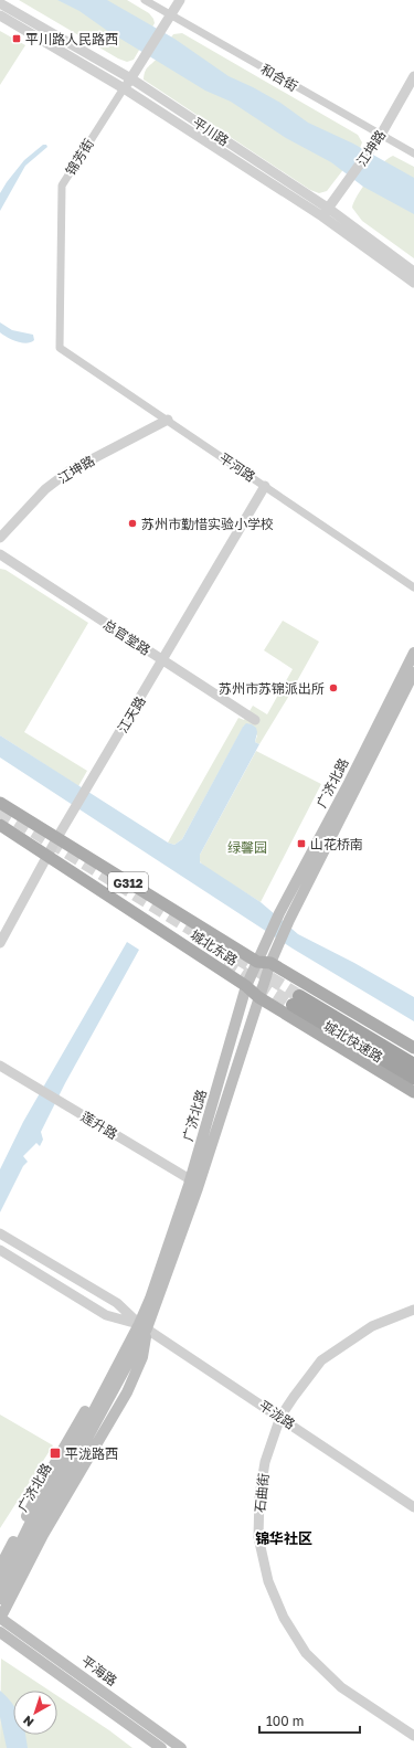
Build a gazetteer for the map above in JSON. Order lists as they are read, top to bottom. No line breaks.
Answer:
{"streets":{"highway":["城北快速路"],"main road":["广济北路","G312","城北东路","平海路"],"street":["和合街","平川路","江坤路","锦芳街","平河路","总官堂路","江天路","莲升路","平泷路","石曲街"]},"crossings":[["和合街","江坤路"],["和合街","锦芳街"],["平川路","江坤路"],["平川路","锦芳街"],["江坤路","平河路"],["锦芳街","平河路"],["平河路","江天路"],["总官堂路","江天路"],["江天路","城北东路"],["广济北路","城北东路"],["广济北路","莲升路"],["广济北路","平泷路"],["平泷路","石曲街"]],"districts":["锦华社区"],"parks":["绿馨园"],"places":{"transit":["平川路人民路西","山花桥南","平泷路西"],"other":["苏州市勤惜实验小学校","苏州市苏锦派出所"]},"scale_bar":"100 m","north":"bottom left"}
